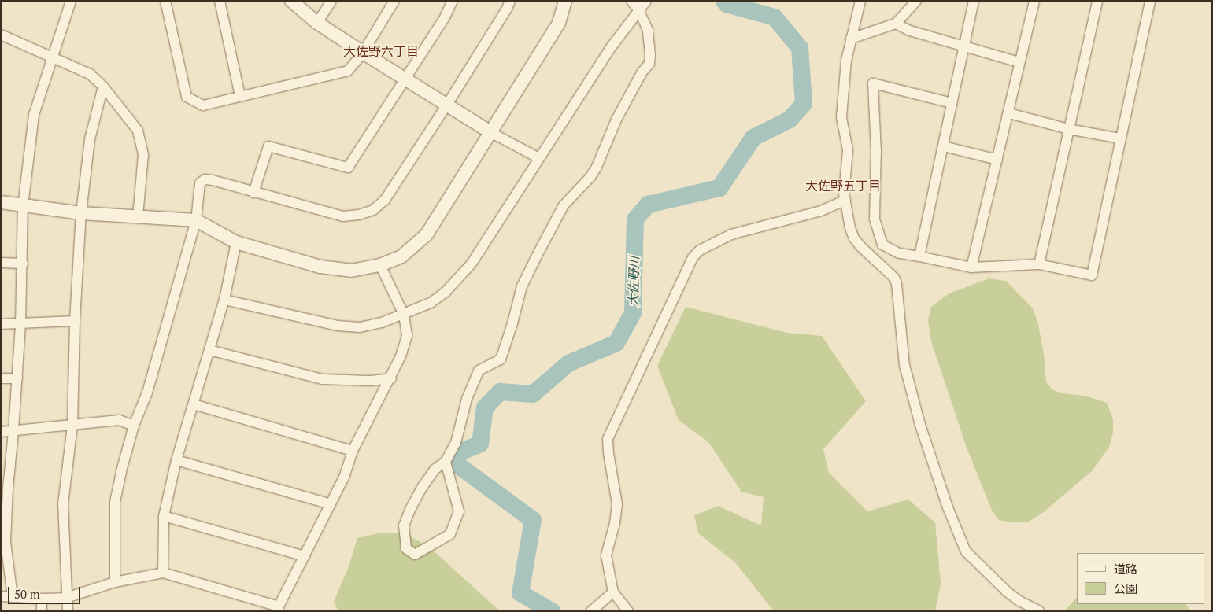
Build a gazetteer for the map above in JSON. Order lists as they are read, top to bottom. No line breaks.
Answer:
{"districts":["大佐野六丁目","大佐野五丁目"],"water":["大佐野川"],"legend":["道路","公園"],"scale_bar":"50 m"}
